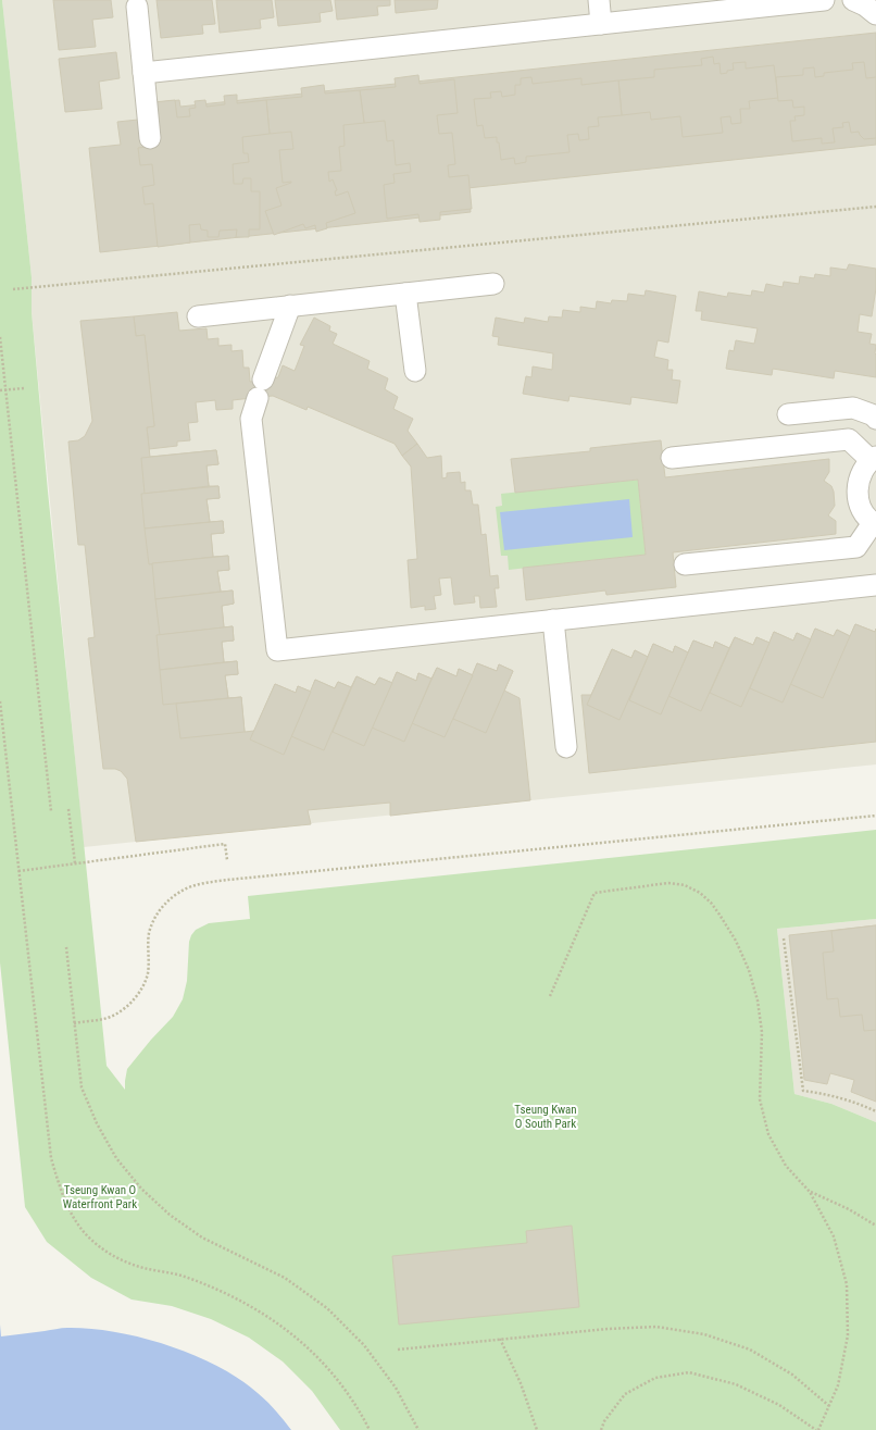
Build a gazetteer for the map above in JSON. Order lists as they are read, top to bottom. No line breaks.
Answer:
{"parks":["Tseung Kwan O South Park","Tseung Kwan O Waterfront Park"]}
